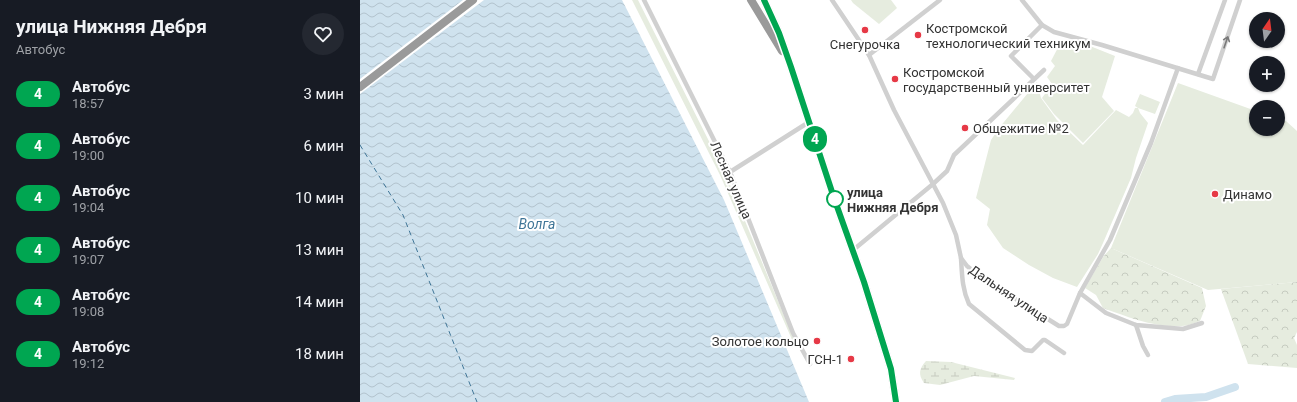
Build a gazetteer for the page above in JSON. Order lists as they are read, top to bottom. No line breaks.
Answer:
{"streets":{"street":["Лесная улица","Дальняя улица"]},"water":["Волга"],"places":["Снегурочка","Костромской технологический техникум","Костромской государственный университет","Общежитие №2","Динамо","улица Нижняя Дебря","Золотое кольцо","ГСН-1"],"lines":["bus line 4"],"north":"top","page":{"heading":["улица Нижняя Дебря","Автобус"],"on_map":"4","map_buttons":["+","−"],"list":[{"mark":"4","name":"Автобус","note":"18:57","value":"3 мин"},{"mark":"4","name":"Автобус","note":"19:00","value":"6 мин"},{"mark":"4","name":"Автобус","note":"19:04","value":"10 мин"},{"mark":"4","name":"Автобус","note":"19:07","value":"13 мин"},{"mark":"4","name":"Автобус","note":"19:08","value":"14 мин"},{"mark":"4","name":"Автобус","note":"19:12","value":"18 мин"}]}}
